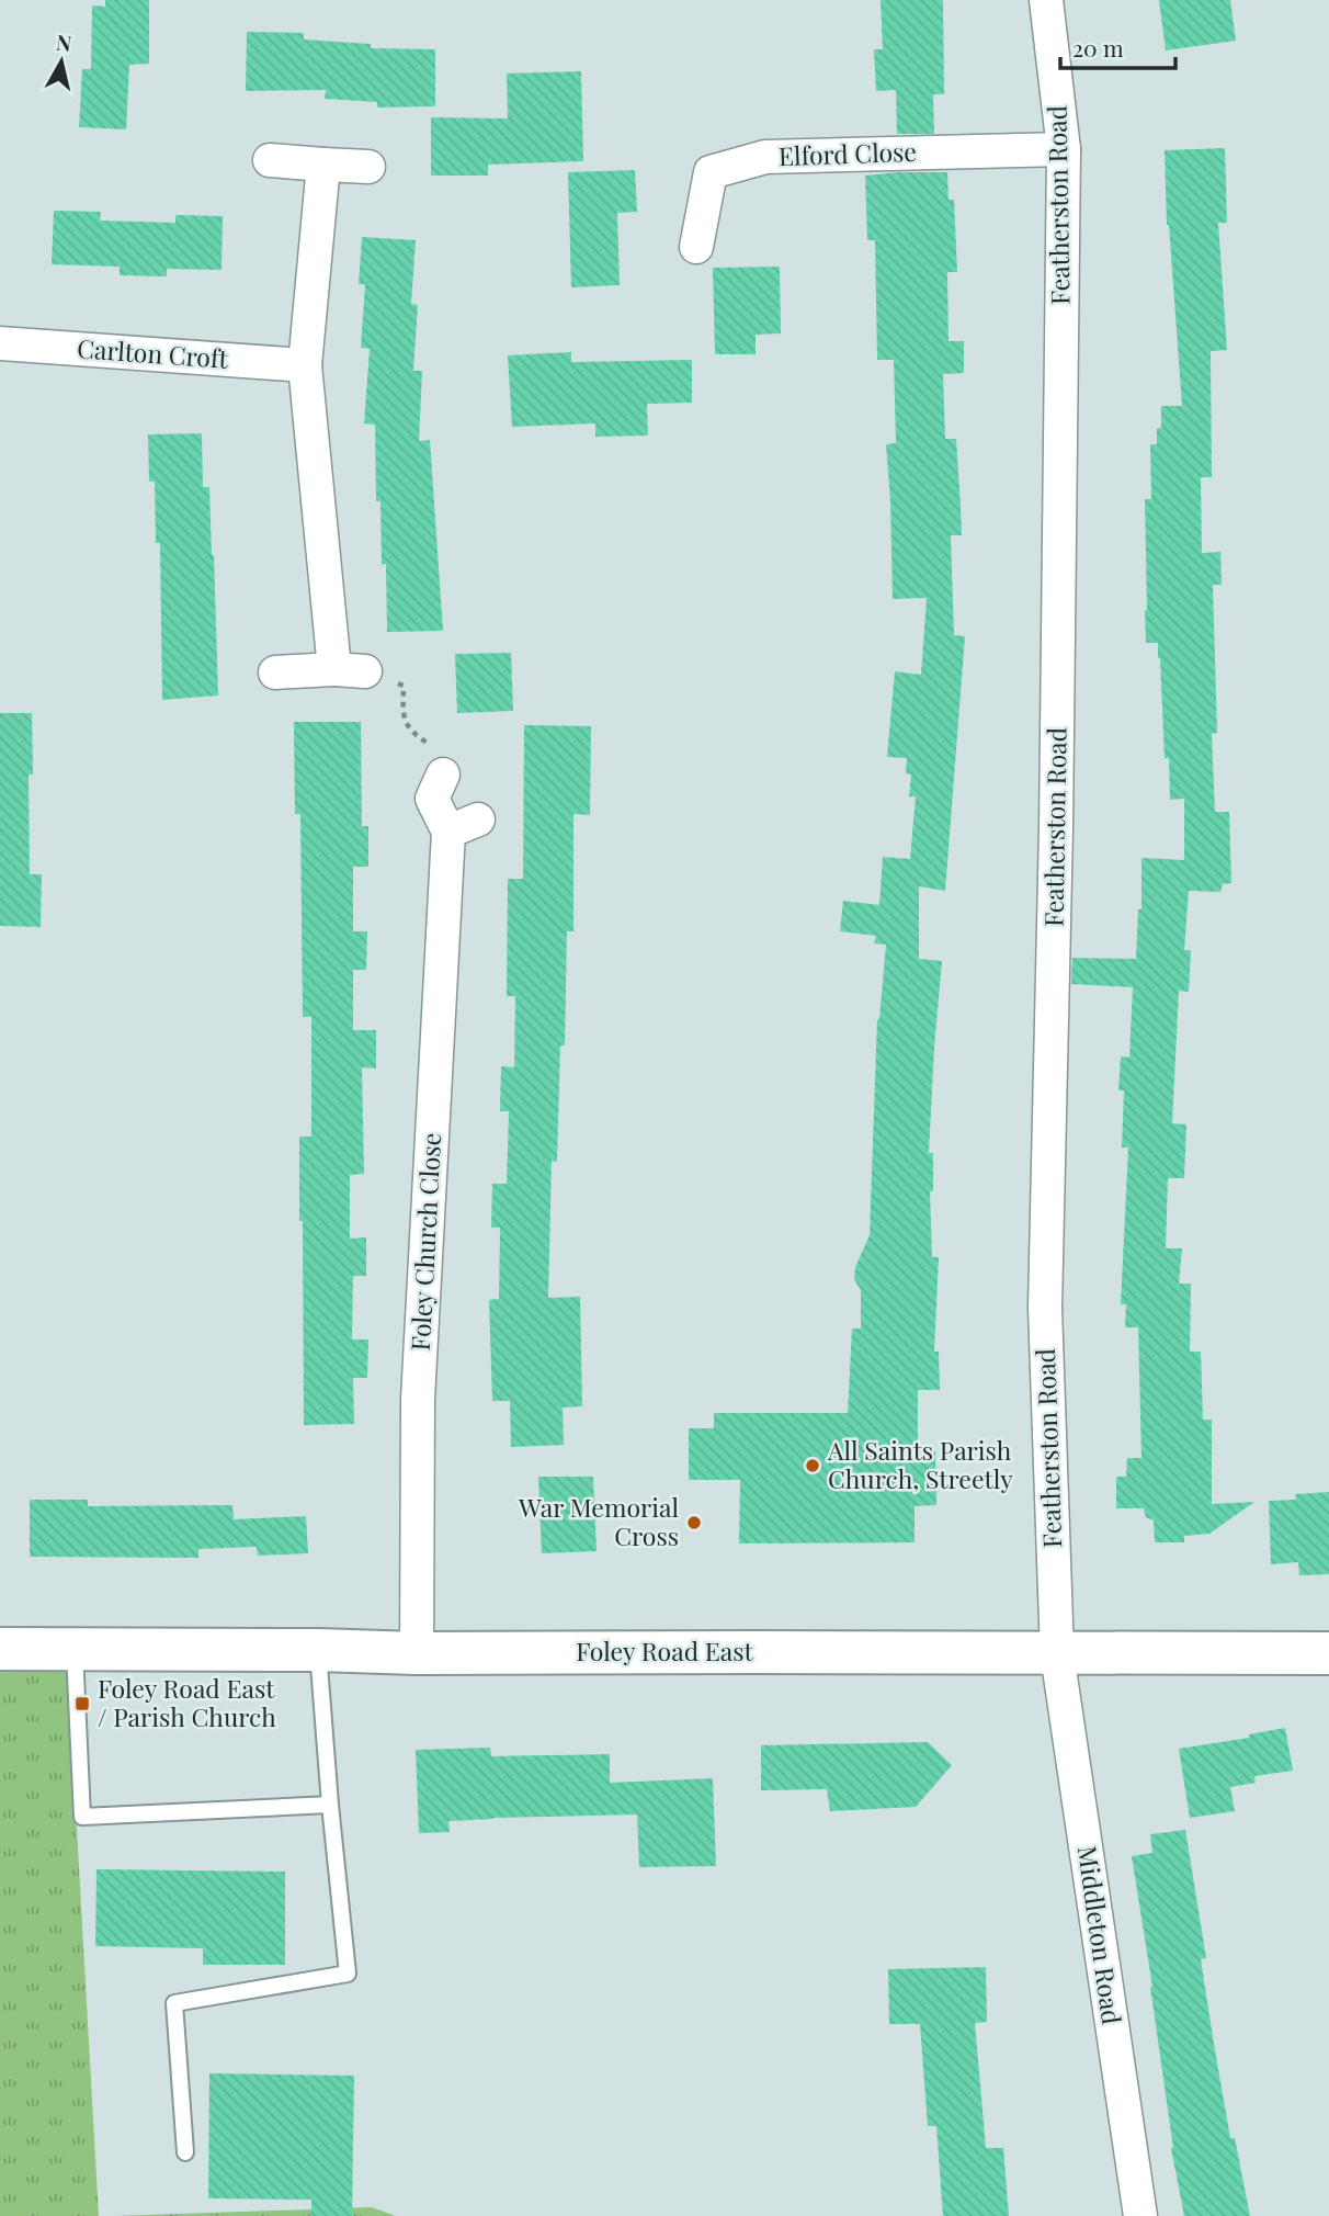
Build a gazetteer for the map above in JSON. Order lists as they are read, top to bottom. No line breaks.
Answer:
{"streets":{"main road":["Foley Road East"],"street":["Elford Close","Featherston Road","Carlton Croft","Foley Church Close","Middleton Road"]},"crossings":[["Elford Close","Featherston Road"],["Featherston Road","Foley Road East"],["Featherston Road","Middleton Road"],["Foley Church Close","Foley Road East"],["Foley Road East","Middleton Road"]],"places":{"other":["All Saints Parish Church, Streetly","War Memorial Cross"],"transit":["Foley Road East / Parish Church"]},"scale_bar":"20 m","north":"top"}
